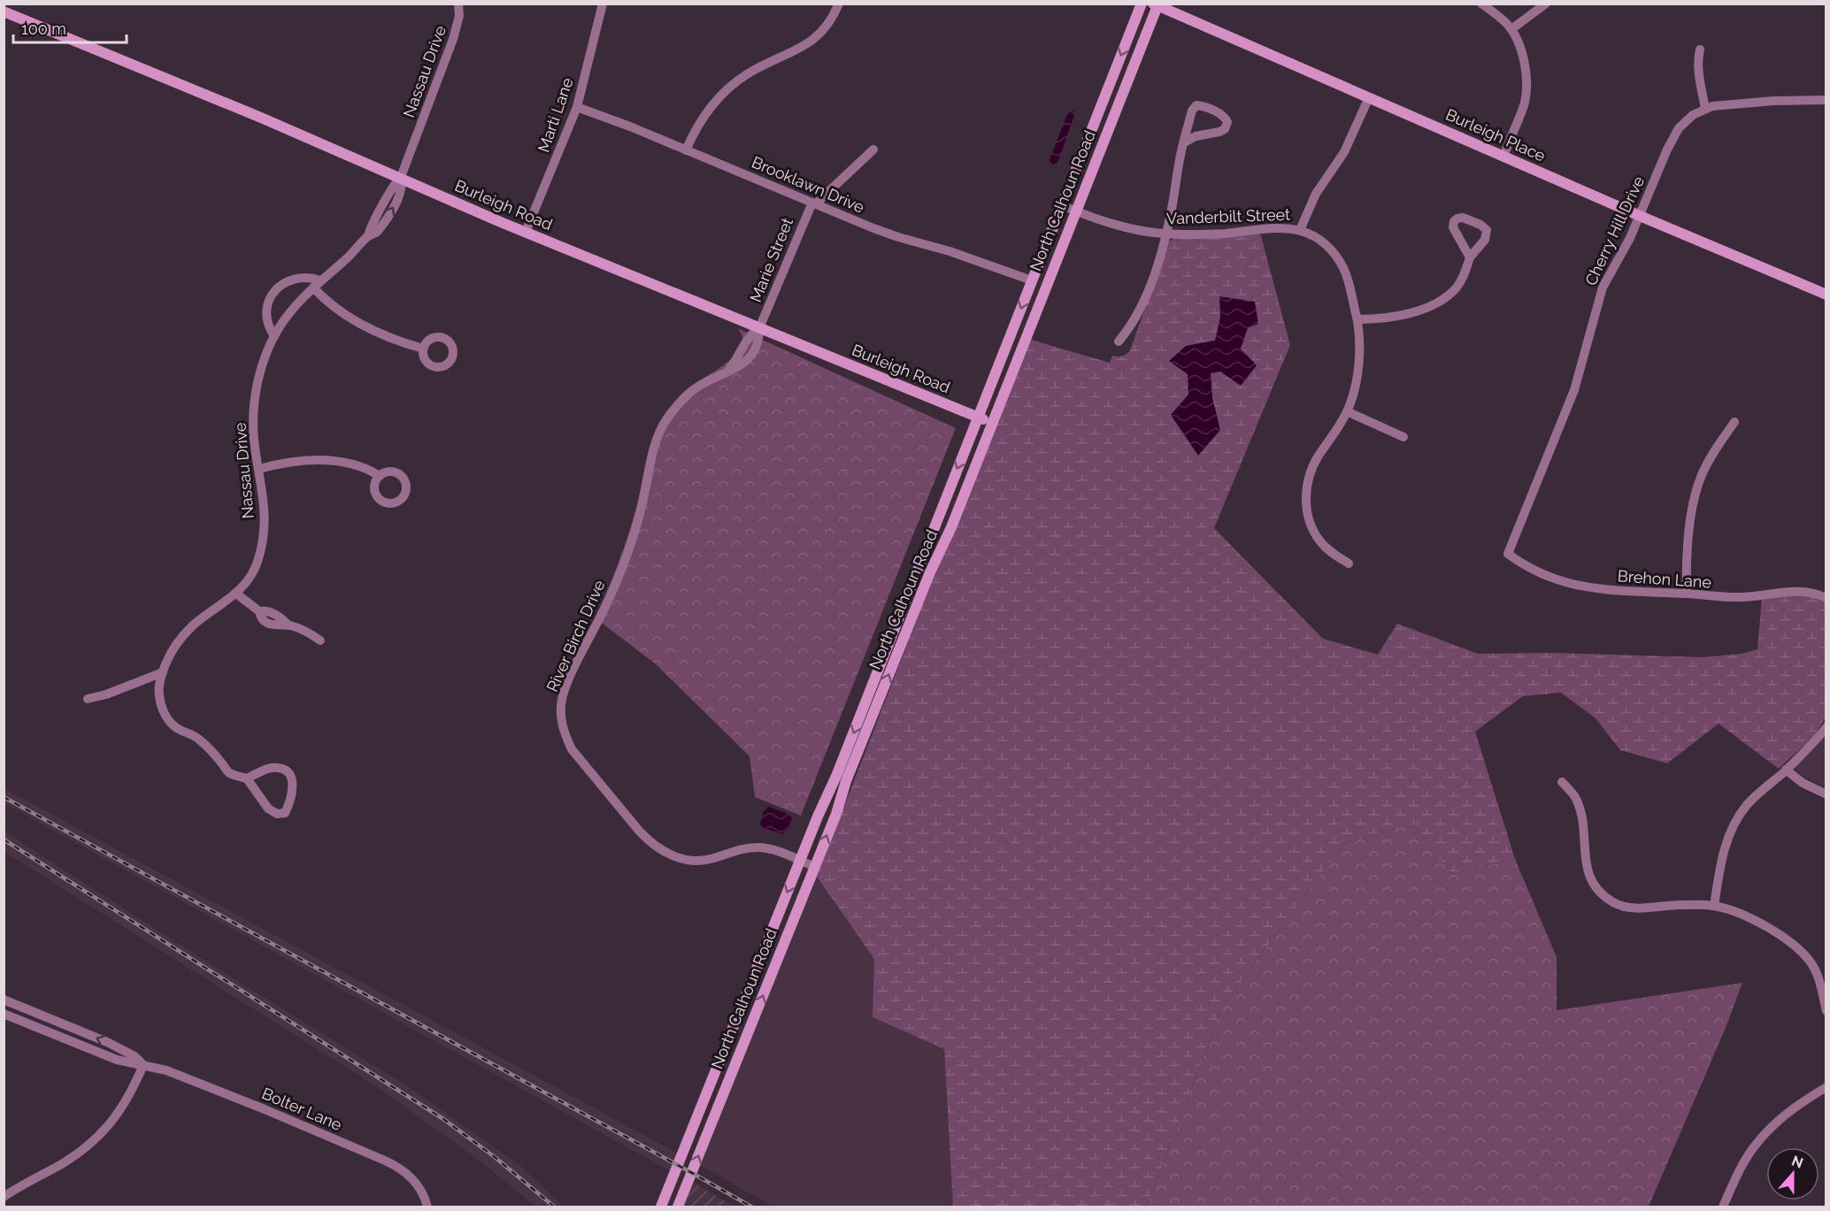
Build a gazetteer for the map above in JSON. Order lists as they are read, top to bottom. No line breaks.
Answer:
{"streets":{"main road":["Burleigh Place","North Calhoun Road","Burleigh Road"],"street":["Nassau Drive","Marti Lane","Brooklawn Drive","Vanderbilt Street","Cherry Hill Drive","Marie Street","Brehon Lane","River Birch Drive","Bolter Lane"]},"crossings":[["Nassau Drive","Burleigh Road"],["Marti Lane","Brooklawn Drive"],["Marti Lane","Burleigh Road"],["Burleigh Place","North Calhoun Road"],["Burleigh Place","Cherry Hill Drive"],["Brooklawn Drive","North Calhoun Road"],["Brooklawn Drive","Marie Street"],["North Calhoun Road","Burleigh Road"],["North Calhoun Road","Vanderbilt Street"],["North Calhoun Road","River Birch Drive"],["Burleigh Road","Marie Street"],["Burleigh Road","River Birch Drive"],["Cherry Hill Drive","Brehon Lane"],["Marie Street","River Birch Drive"]],"scale_bar":"100 m","north":"top"}
